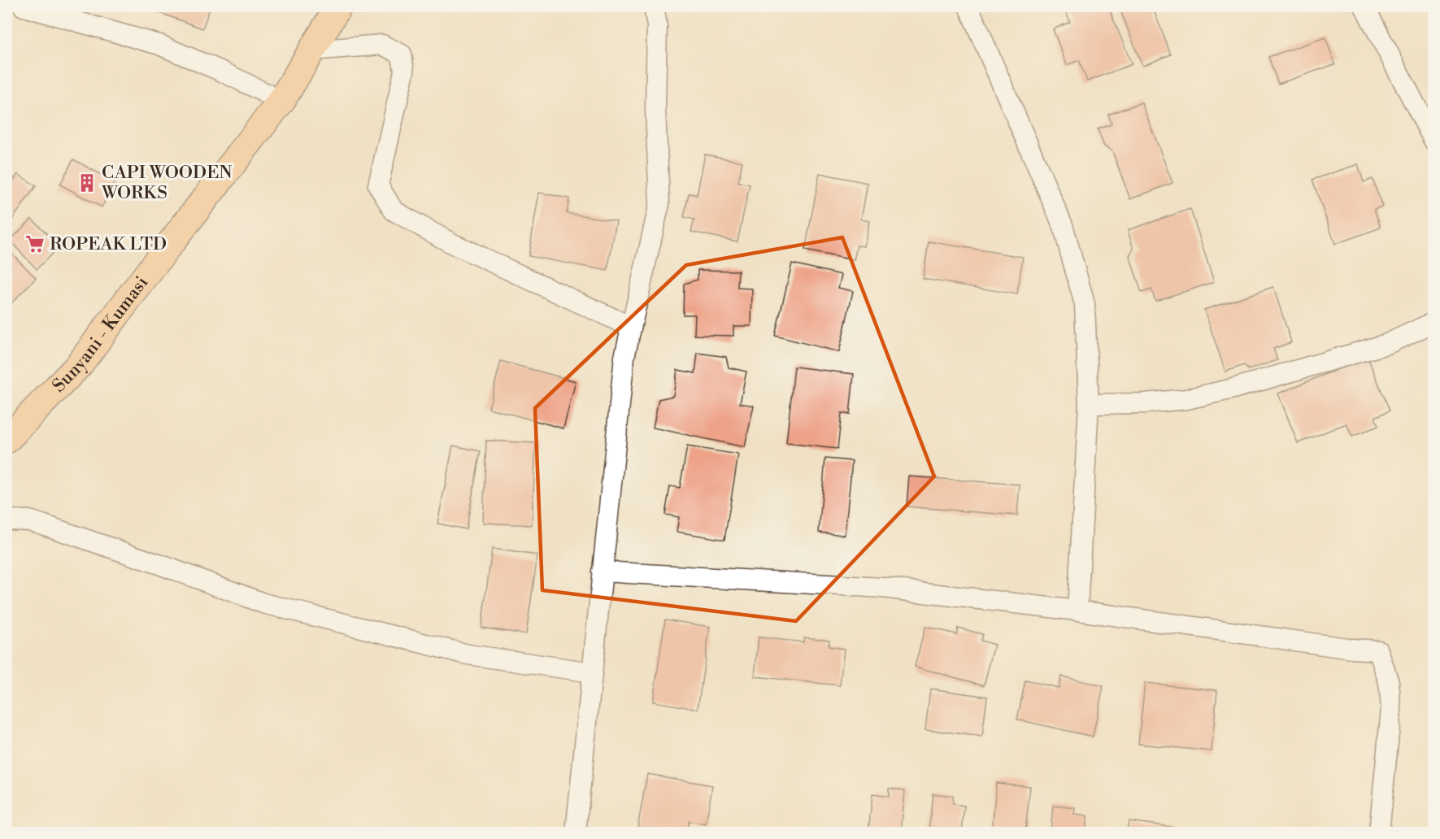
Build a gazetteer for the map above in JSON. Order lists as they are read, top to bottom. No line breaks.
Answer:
{"streets":{"main road":["Sunyani - Kumasi"]},"places":{"building":["CAPI WOODEN WORKS"],"supermarket":["ROPEAK LTD"]}}
